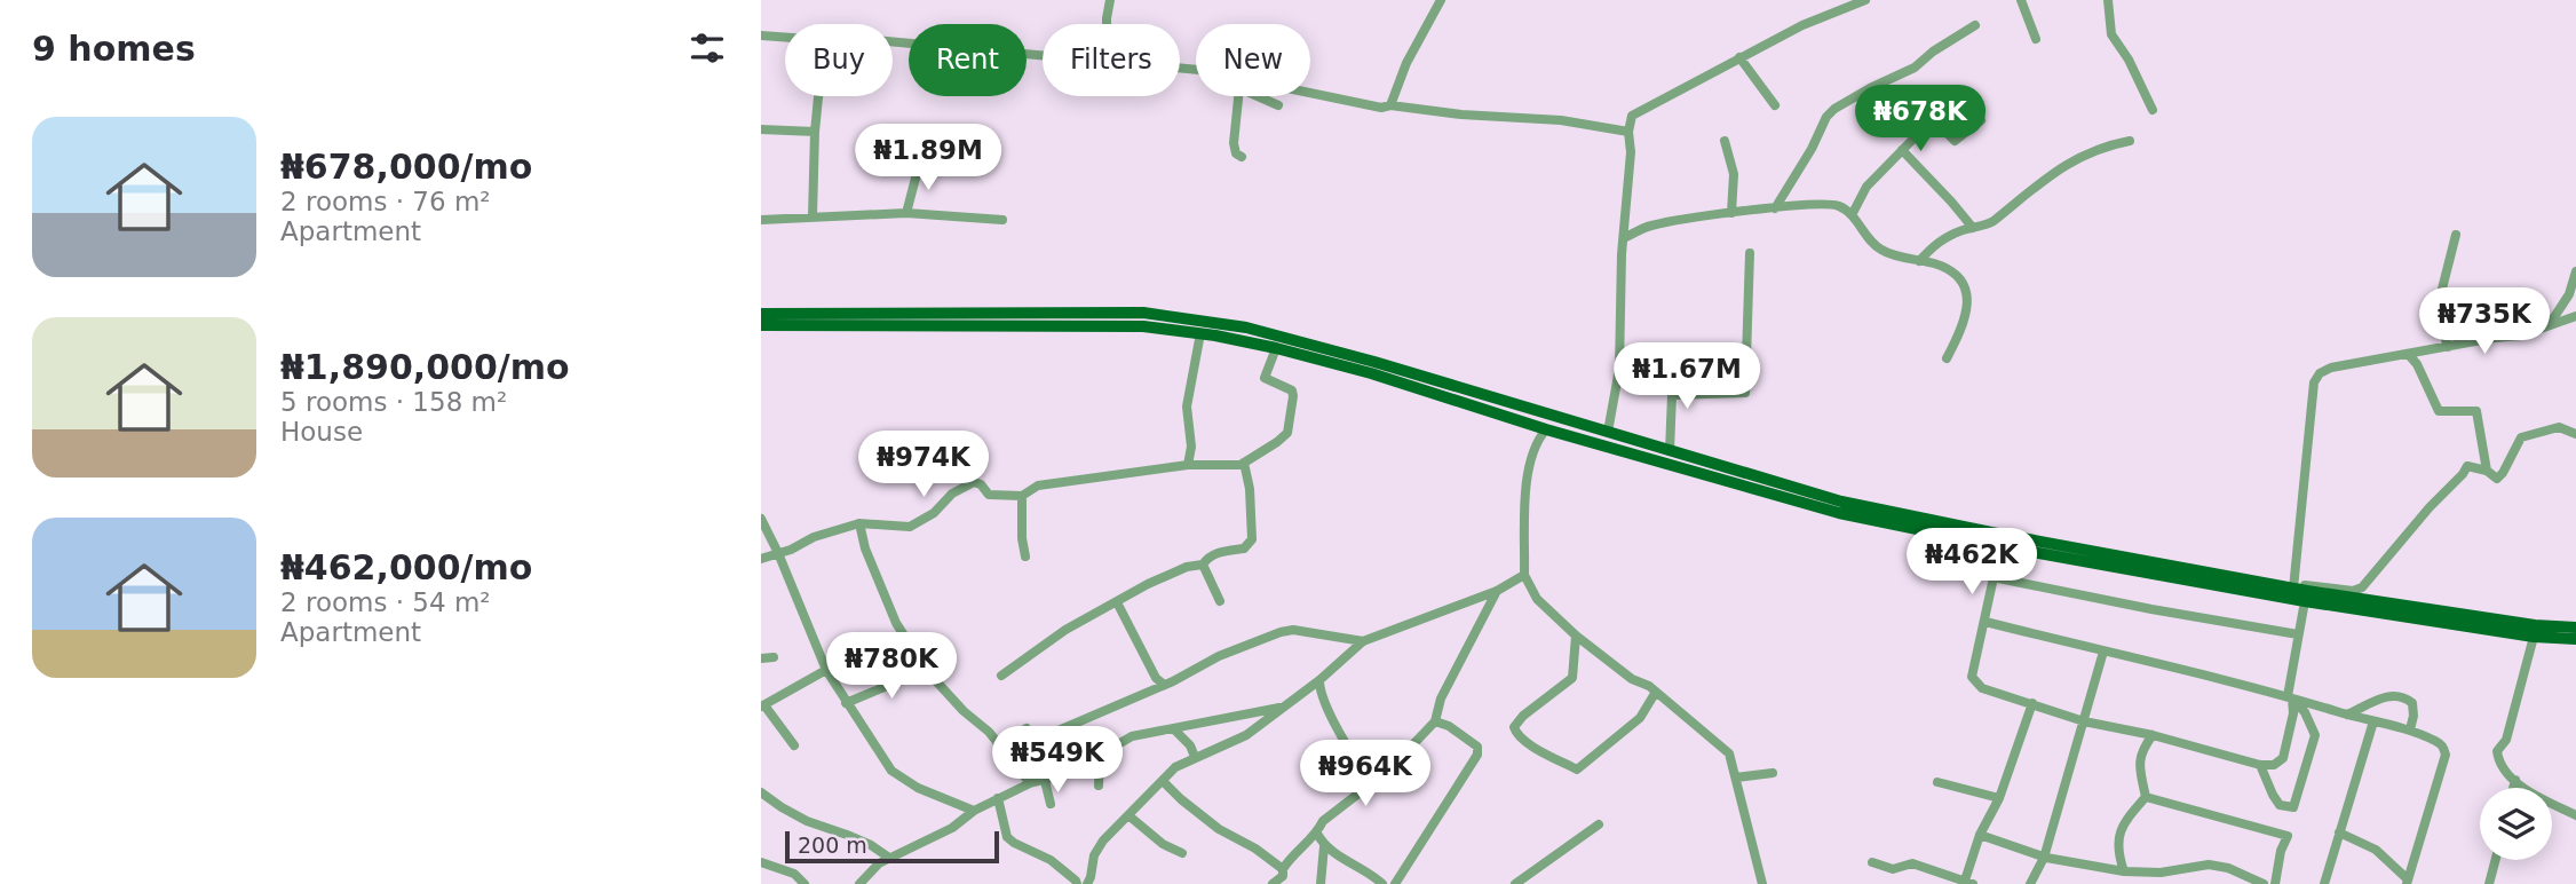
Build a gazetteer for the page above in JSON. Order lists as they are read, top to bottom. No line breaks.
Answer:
{"scale_bar":"200 m","page":{"heading":"9 homes","chip":["Buy","Rent","Filters","New"],"price":["₦678K","₦1.89M","₦735K","₦1.67M","₦974K","₦462K","₦780K","₦549K","₦964K"],"list":[{"name":"₦678,000/mo","note":"2 rooms · 76 m² · Apartment"},{"name":"₦1,890,000/mo","note":"5 rooms · 158 m² · House"},{"name":"₦462,000/mo","note":"2 rooms · 54 m² · Apartment"}],"scale":"200 m"}}
